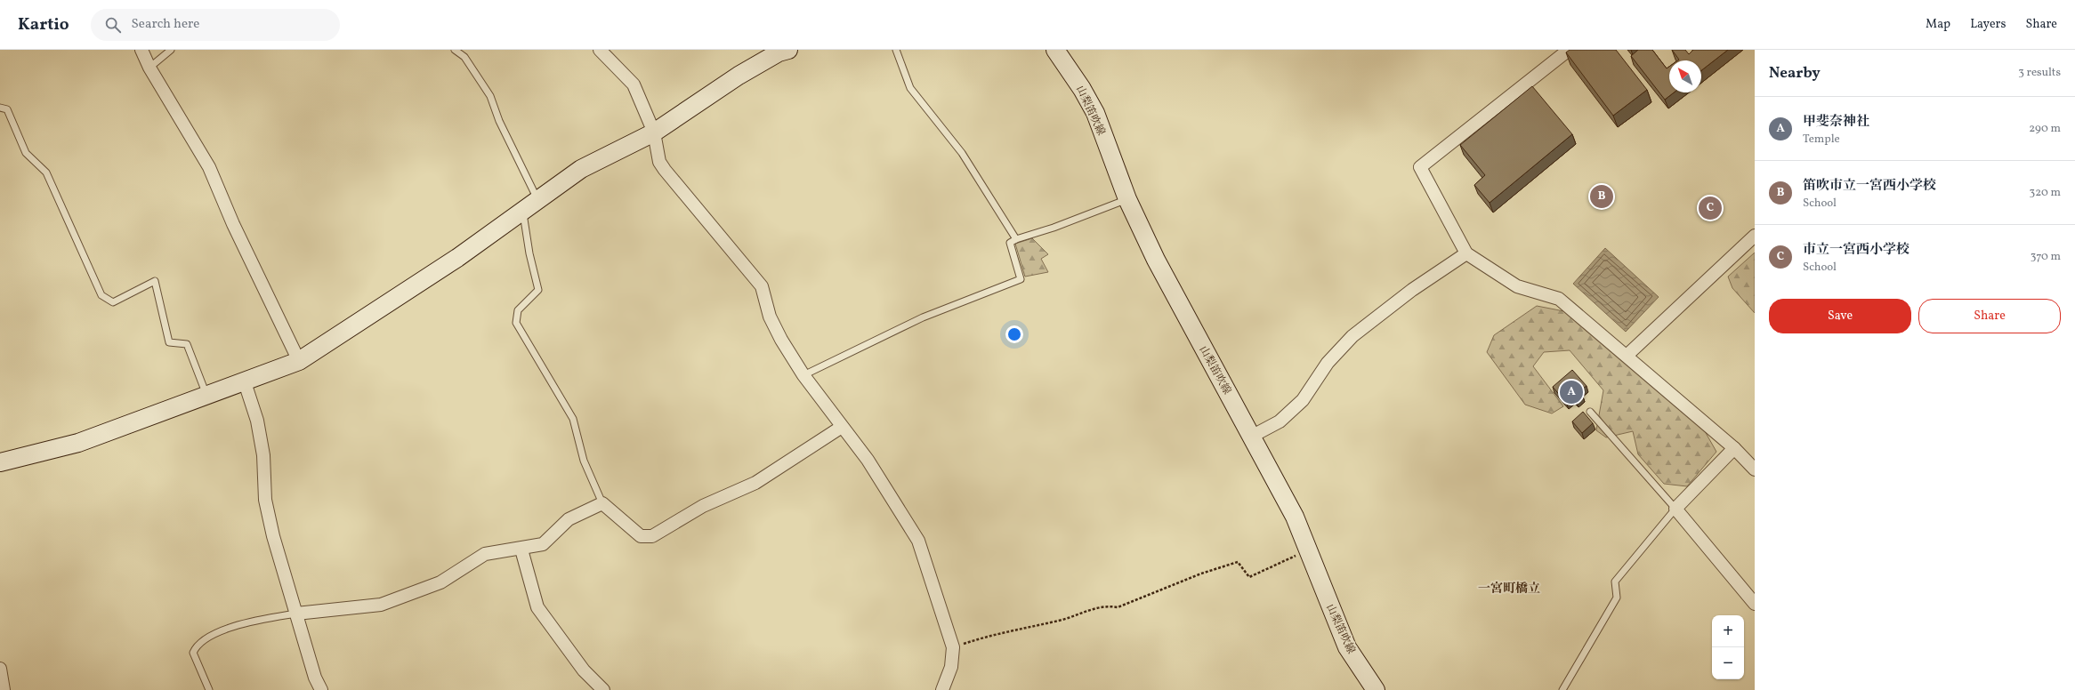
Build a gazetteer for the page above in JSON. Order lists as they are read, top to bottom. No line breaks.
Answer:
{"streets":{"street":["山梨笛吹線"]},"districts":["一宮町橋立"],"north":"top left","page":{"header":"Kartio","search":"Search here","nav":["Map","Layers","Share"],"heading":["Nearby","3 results"],"list":[{"mark":"A","name":"甲斐奈神社","note":"Temple","value":"290 m"},{"mark":"B","name":"笛吹市立一宮西小学校","note":"School","value":"320 m"},{"mark":"C","name":"市立一宮西小学校","note":"School","value":"370 m"}],"pins":["B","C","A"],"buttons":["Save","Share"],"map_buttons":["+","−"]}}
